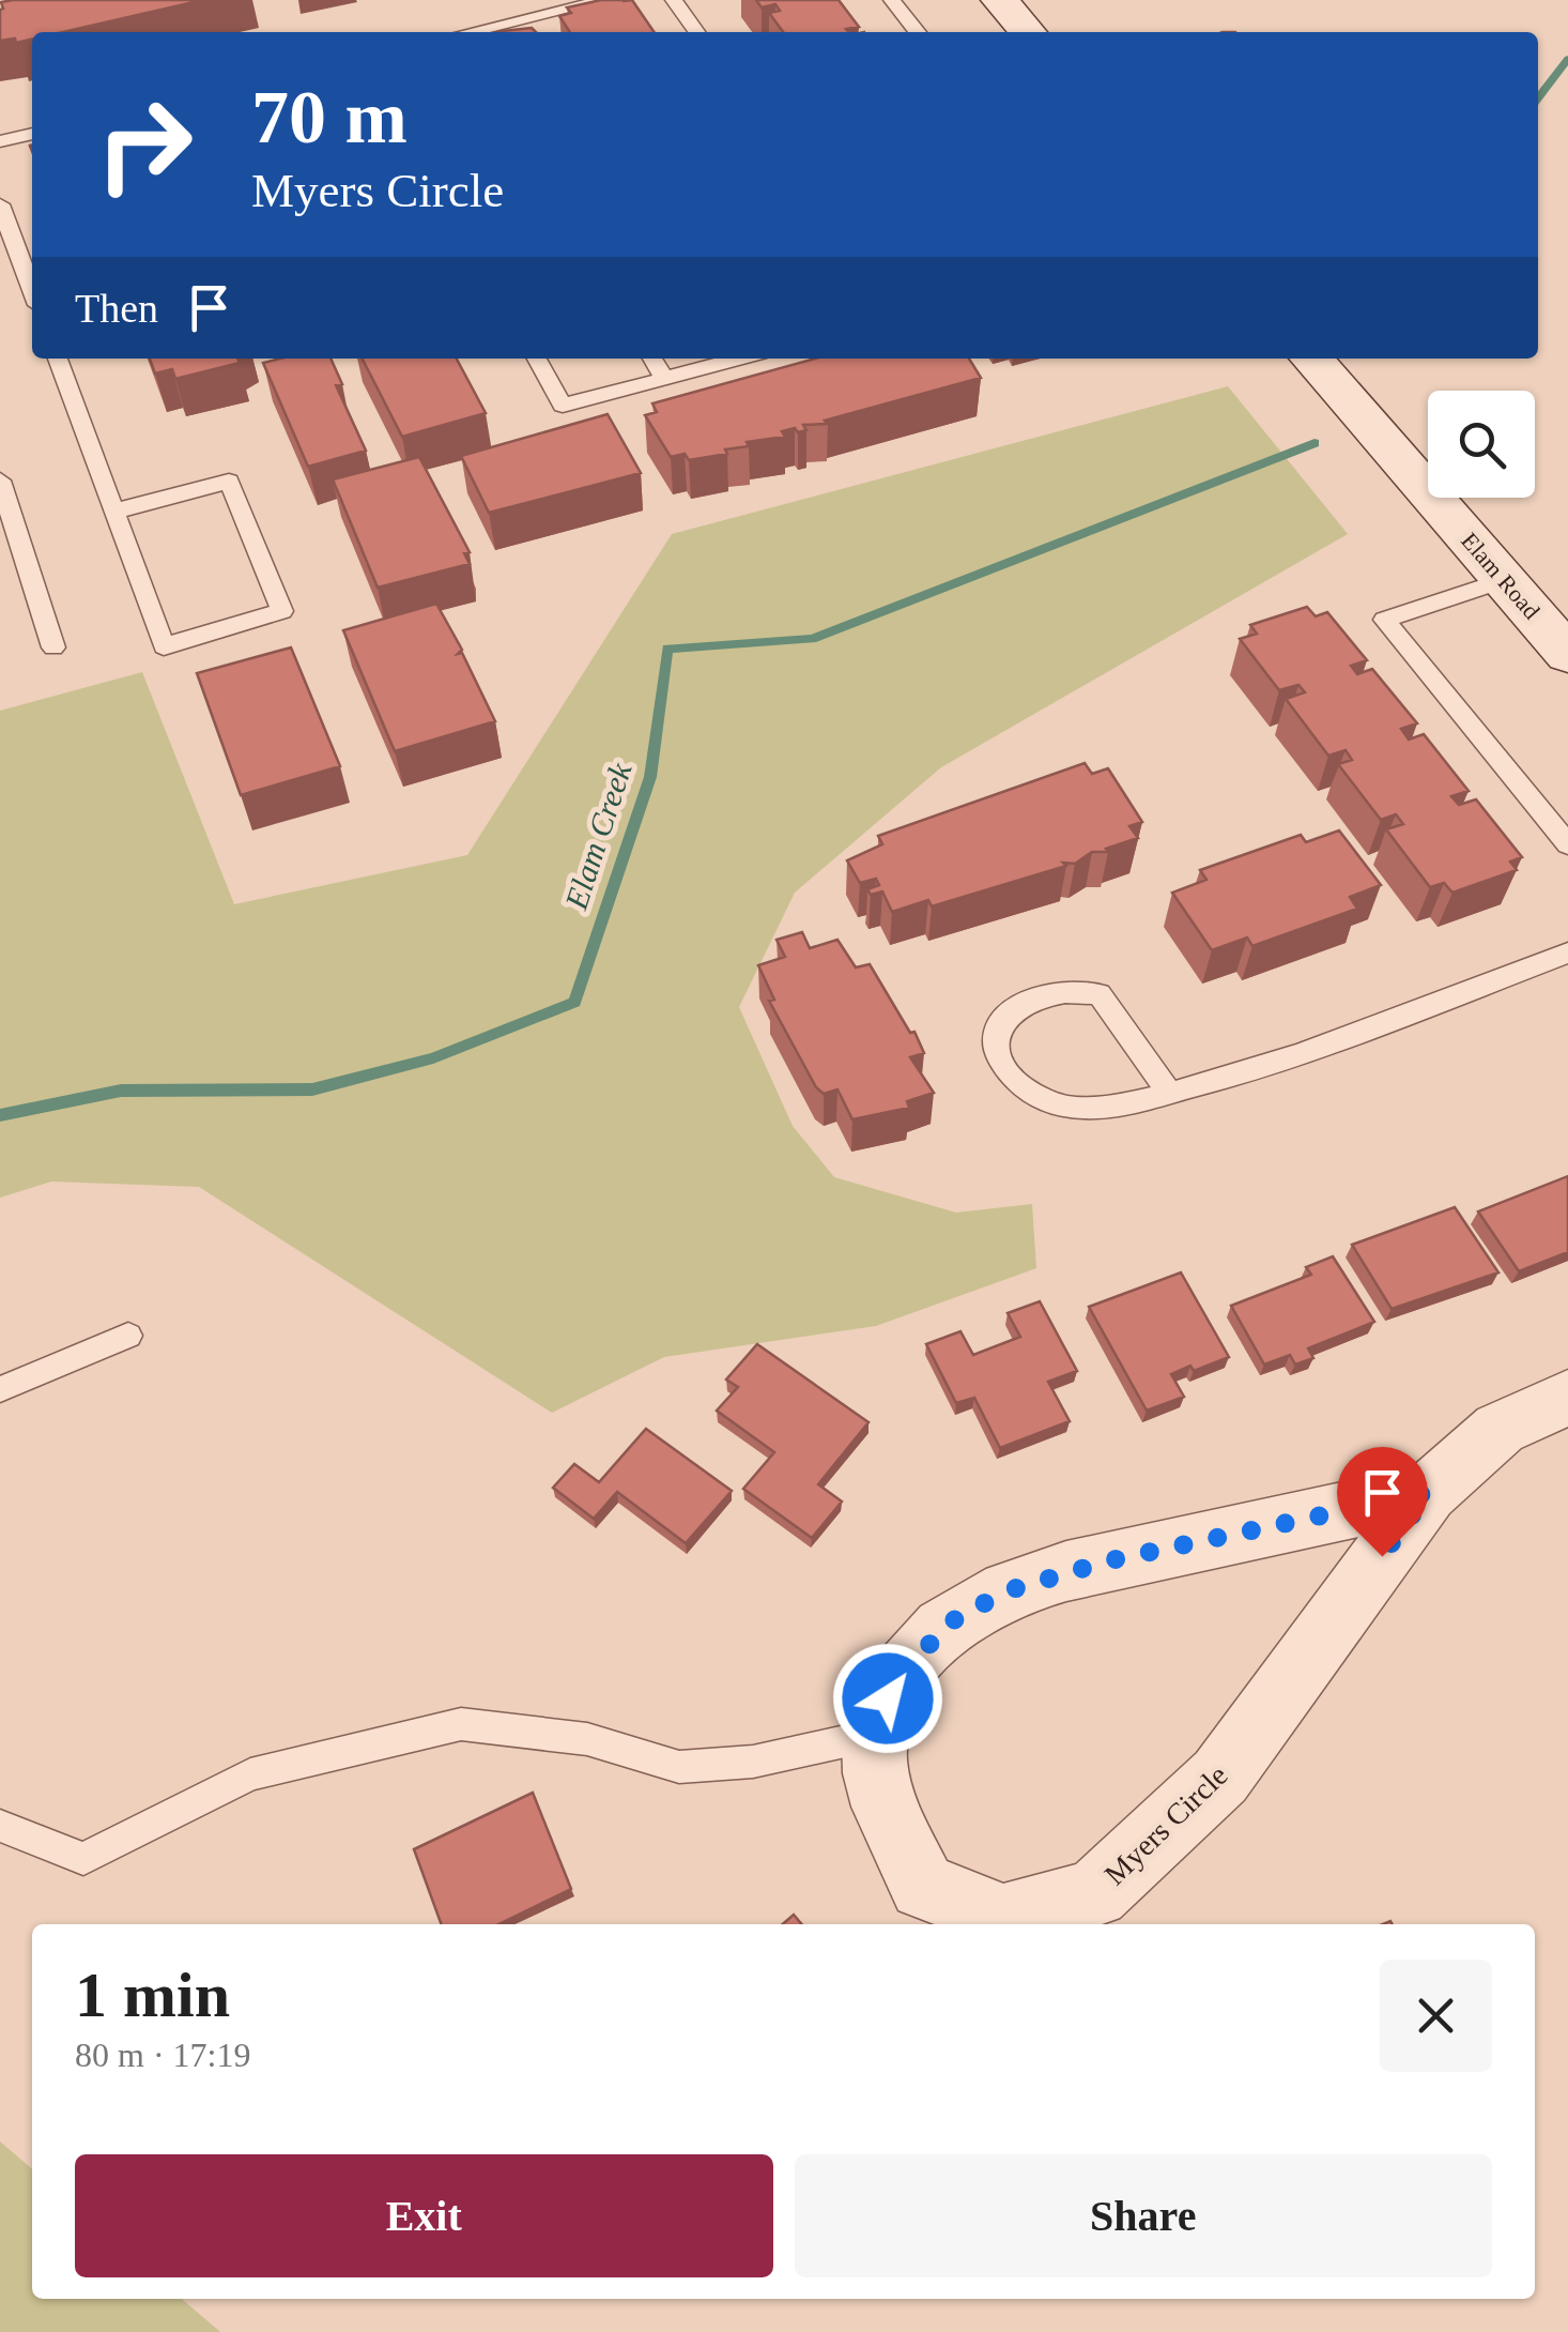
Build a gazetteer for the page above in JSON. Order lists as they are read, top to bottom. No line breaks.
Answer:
{"streets":{"main road":["Elam Road"],"street":["Myers Circle"]},"water":["Elam Creek"],"page":{"turn":["70 m","Myers Circle"],"then":"Then","heading":["1 min","80 m · 17:19"],"buttons":["Exit","Share"]}}
